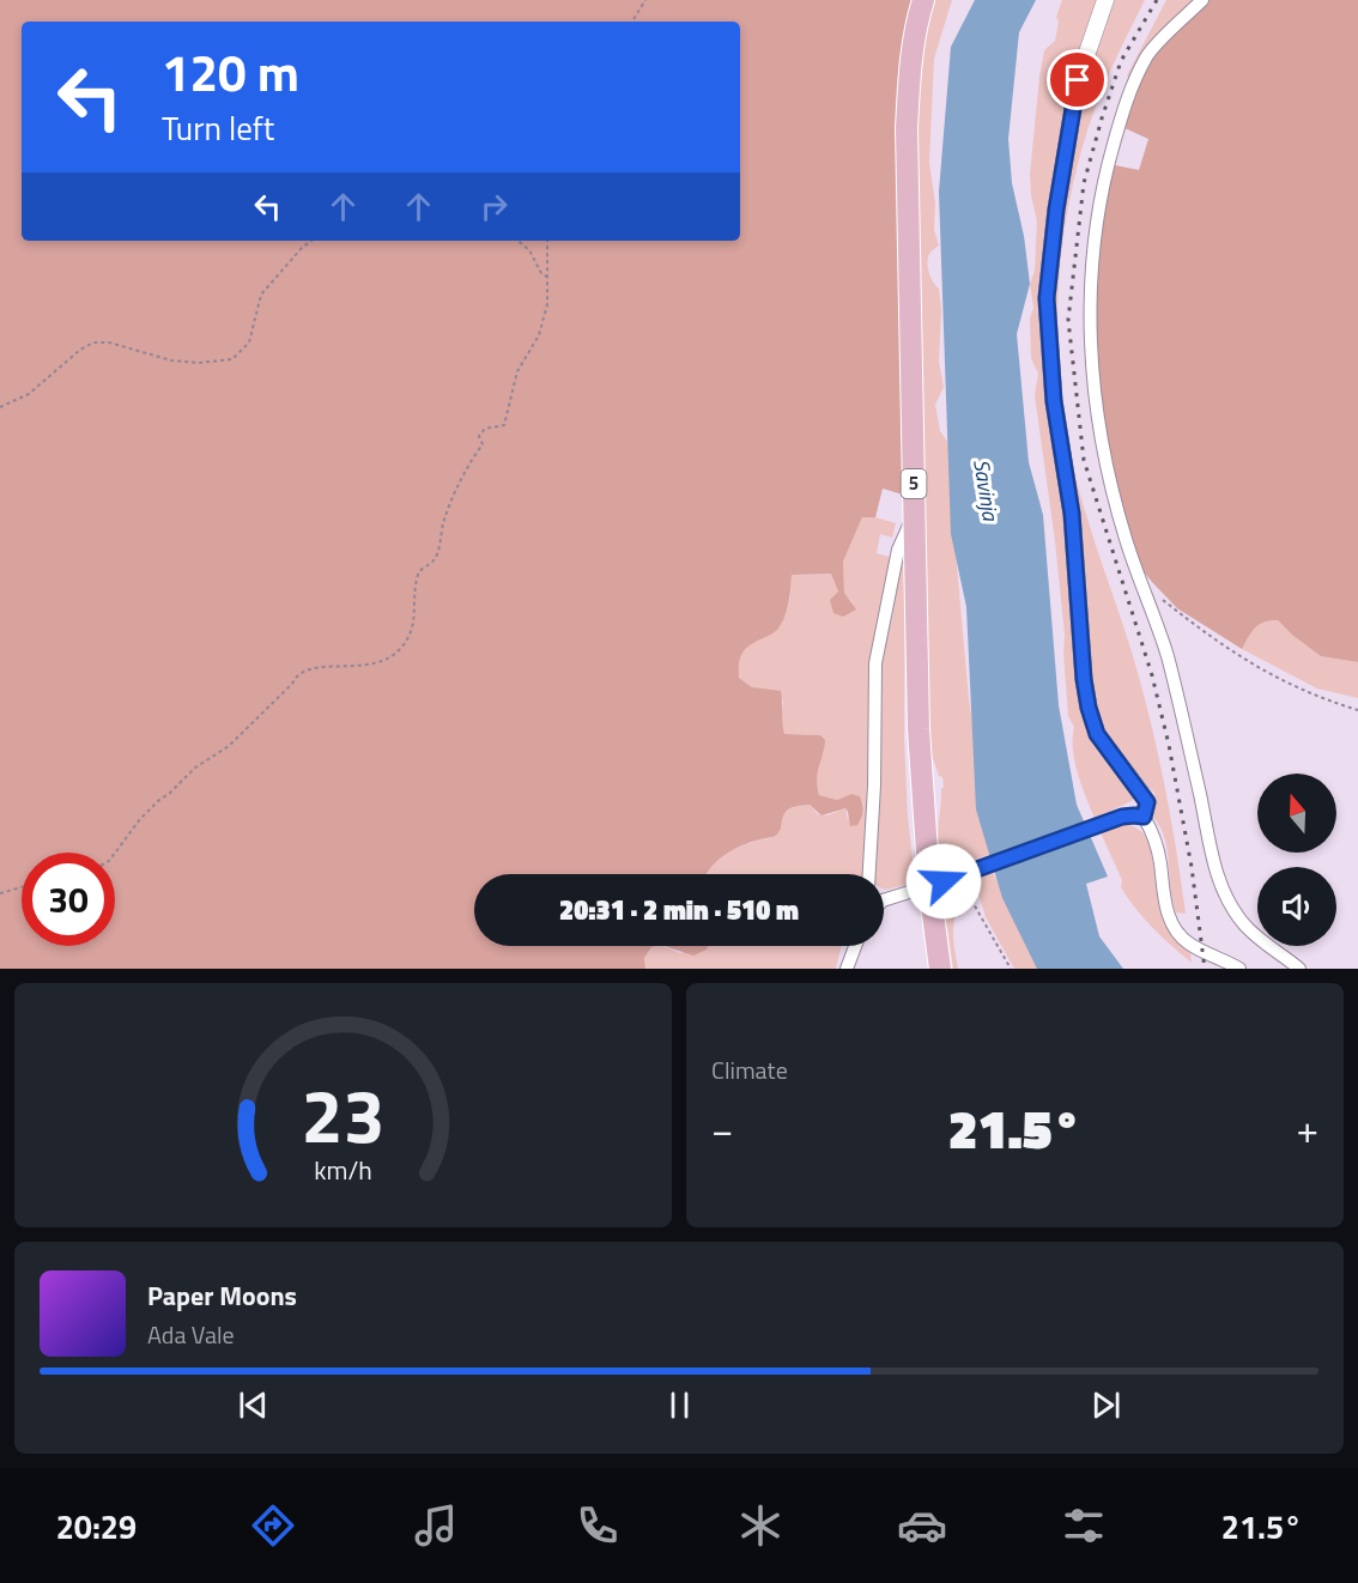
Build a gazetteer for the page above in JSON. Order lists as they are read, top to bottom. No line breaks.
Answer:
{"streets":{"main road":["5"]},"water":["Savinja"],"north":"top","page":{"turn":["120 m","Turn left"],"limit":"30","trip":"20:31 · 2 min · 510 m","tile":"Climate","heat":["−","21.5°","+"],"song":["Paper Moons","Ada Vale"],"tabs":["20:29","21.5°"],"gauge":["23","km/h"]}}
